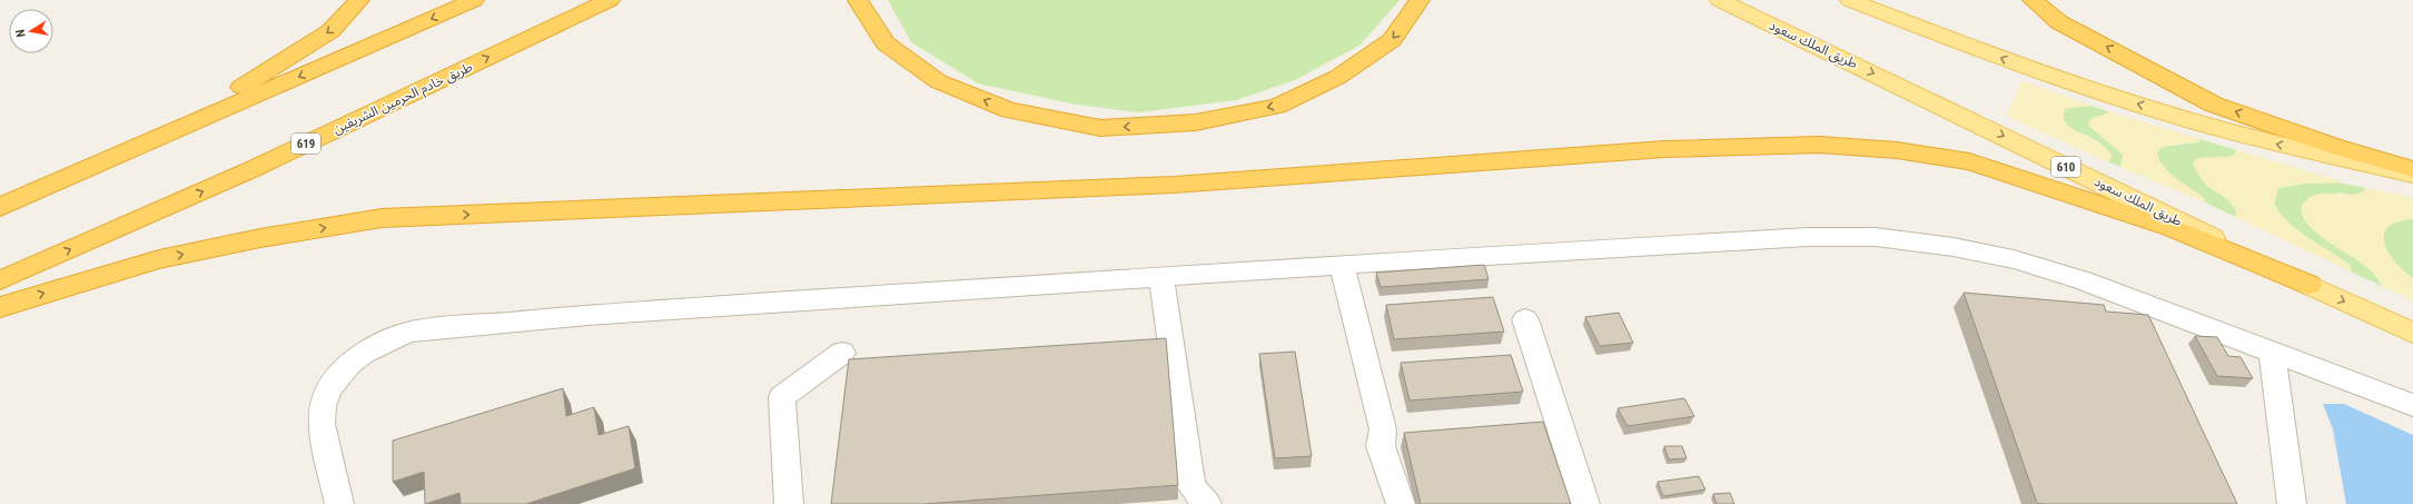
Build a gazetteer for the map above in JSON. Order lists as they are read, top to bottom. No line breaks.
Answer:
{"streets":{"highway":["طريق خادم الحرمين الشريفين","619"],"main road":["طريق الملك سعود","610"]},"north":"left"}
